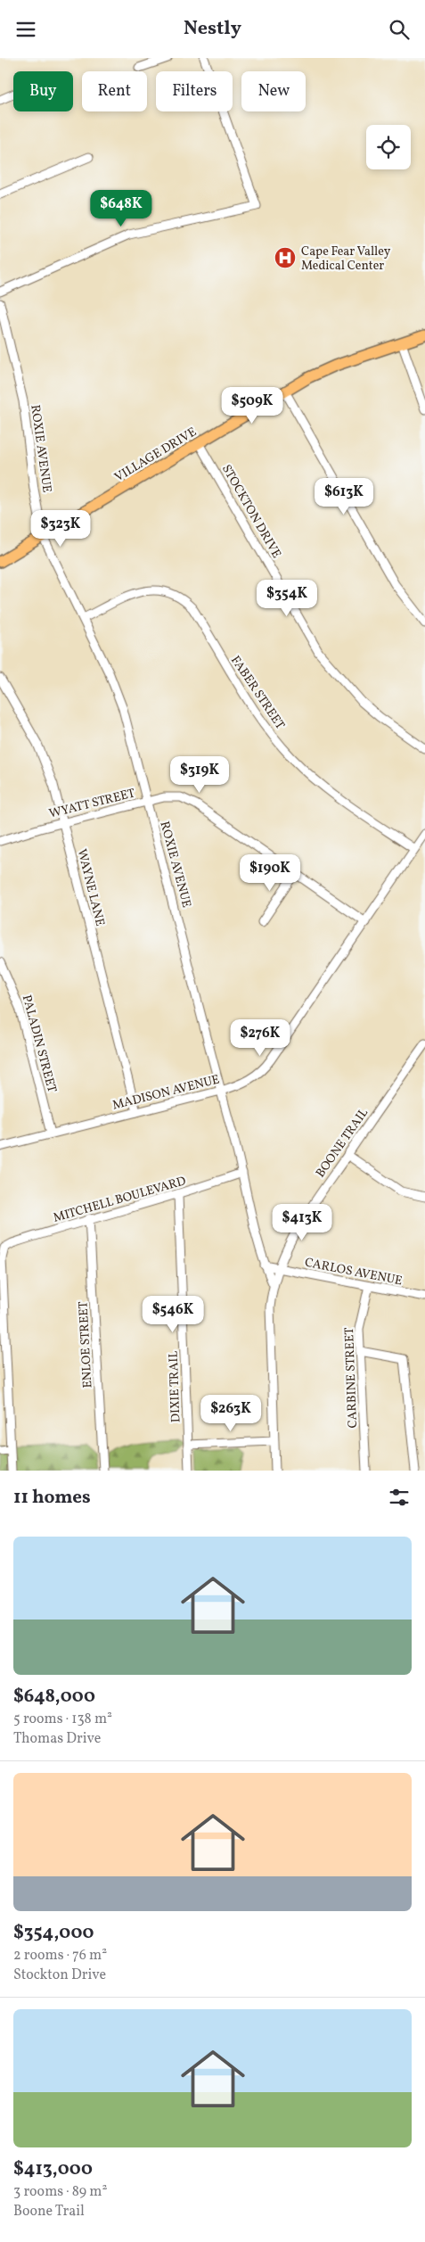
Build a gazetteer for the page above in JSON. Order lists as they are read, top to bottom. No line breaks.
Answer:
{"streets":{"main road":["VILLAGE DRIVE"],"street":["ROXIE AVENUE","STOCKTON DRIVE","FABER STREET","WYATT STREET","WAYNE LANE","PALADIN STREET","MADISON AVENUE","BOONE TRAIL","MITCHELL BOULEVARD","CARLOS AVENUE","ENLOE STREET","CARBINE STREET","DIXIE TRAIL"]},"crossings":[["ROXIE AVENUE","VILLAGE DRIVE"],["ROXIE AVENUE","FABER STREET"],["ROXIE AVENUE","WYATT STREET"],["ROXIE AVENUE","MADISON AVENUE"],["ROXIE AVENUE","BOONE TRAIL"],["ROXIE AVENUE","MITCHELL BOULEVARD"],["ROXIE AVENUE","CARLOS AVENUE"],["VILLAGE DRIVE","STOCKTON DRIVE"],["FABER STREET","MADISON AVENUE"],["WYATT STREET","WAYNE LANE"],["WYATT STREET","MADISON AVENUE"],["WAYNE LANE","MADISON AVENUE"],["PALADIN STREET","MADISON AVENUE"],["BOONE TRAIL","CARLOS AVENUE"],["MITCHELL BOULEVARD","ENLOE STREET"],["MITCHELL BOULEVARD","DIXIE TRAIL"],["CARLOS AVENUE","CARBINE STREET"]],"places":{"hospital":["Cape Fear Valley Medical Center"]},"page":{"header":"Nestly","chip":["Buy","Rent","Filters","New"],"price":["$648K","$509K","$613K","$323K","$354K","$319K","$190K","$276K","$413K","$546K","$263K"],"heading":"11 homes","list":[{"name":"$648,000","note":"5 rooms · 138 m² · Thomas Drive"},{"name":"$354,000","note":"2 rooms · 76 m² · Stockton Drive"},{"name":"$413,000","note":"3 rooms · 89 m² · Boone Trail"}]}}
